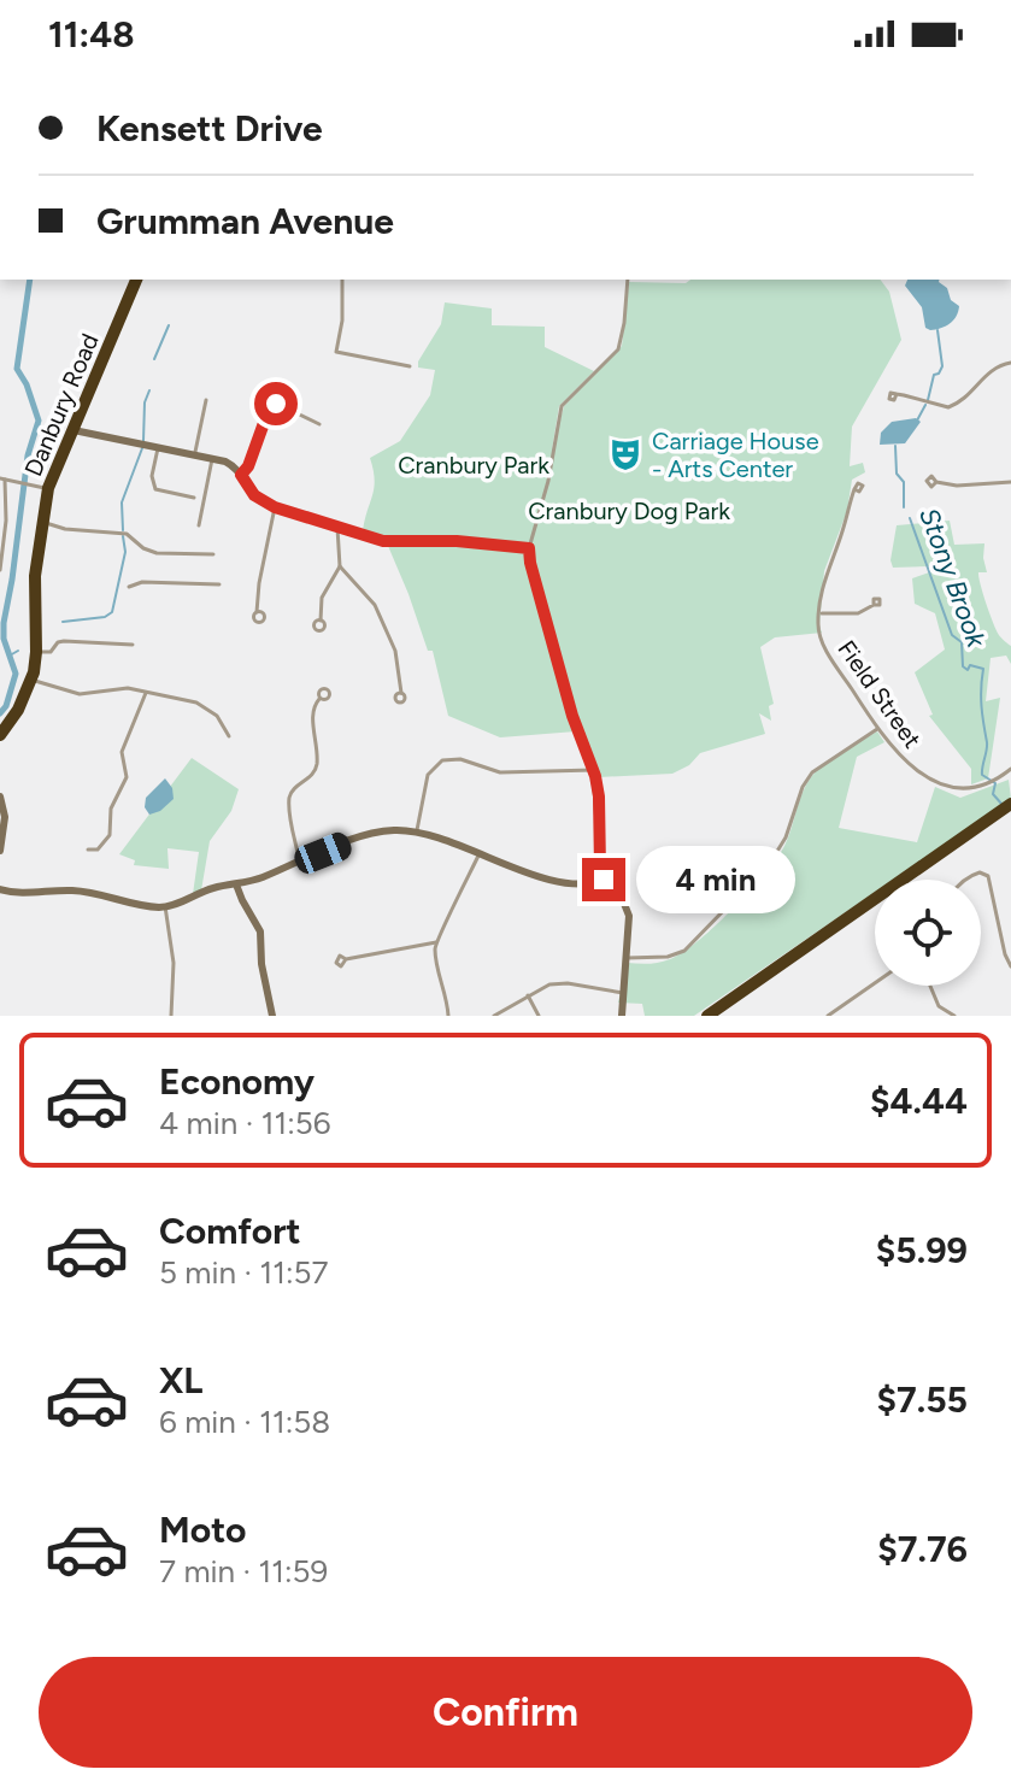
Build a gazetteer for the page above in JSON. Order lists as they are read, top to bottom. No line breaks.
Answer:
{"streets":{"highway":["Danbury Road"],"street":["Field Street"]},"water":["Stony Brook"],"parks":["Cranbury Park","Cranbury Dog Park"],"places":{"theatre":["Carriage House - Arts Center"]},"page":{"status":"11:48","banner":["Kensett Drive","Grumman Avenue"],"bubble":"4 min","list":[{"name":"Economy","note":"4 min · 11:56","value":"$4.44"},{"name":"Comfort","note":"5 min · 11:57","value":"$5.99"},{"name":"XL","note":"6 min · 11:58","value":"$7.55"},{"name":"Moto","note":"7 min · 11:59","value":"$7.76"}],"buttons":"Confirm"}}
